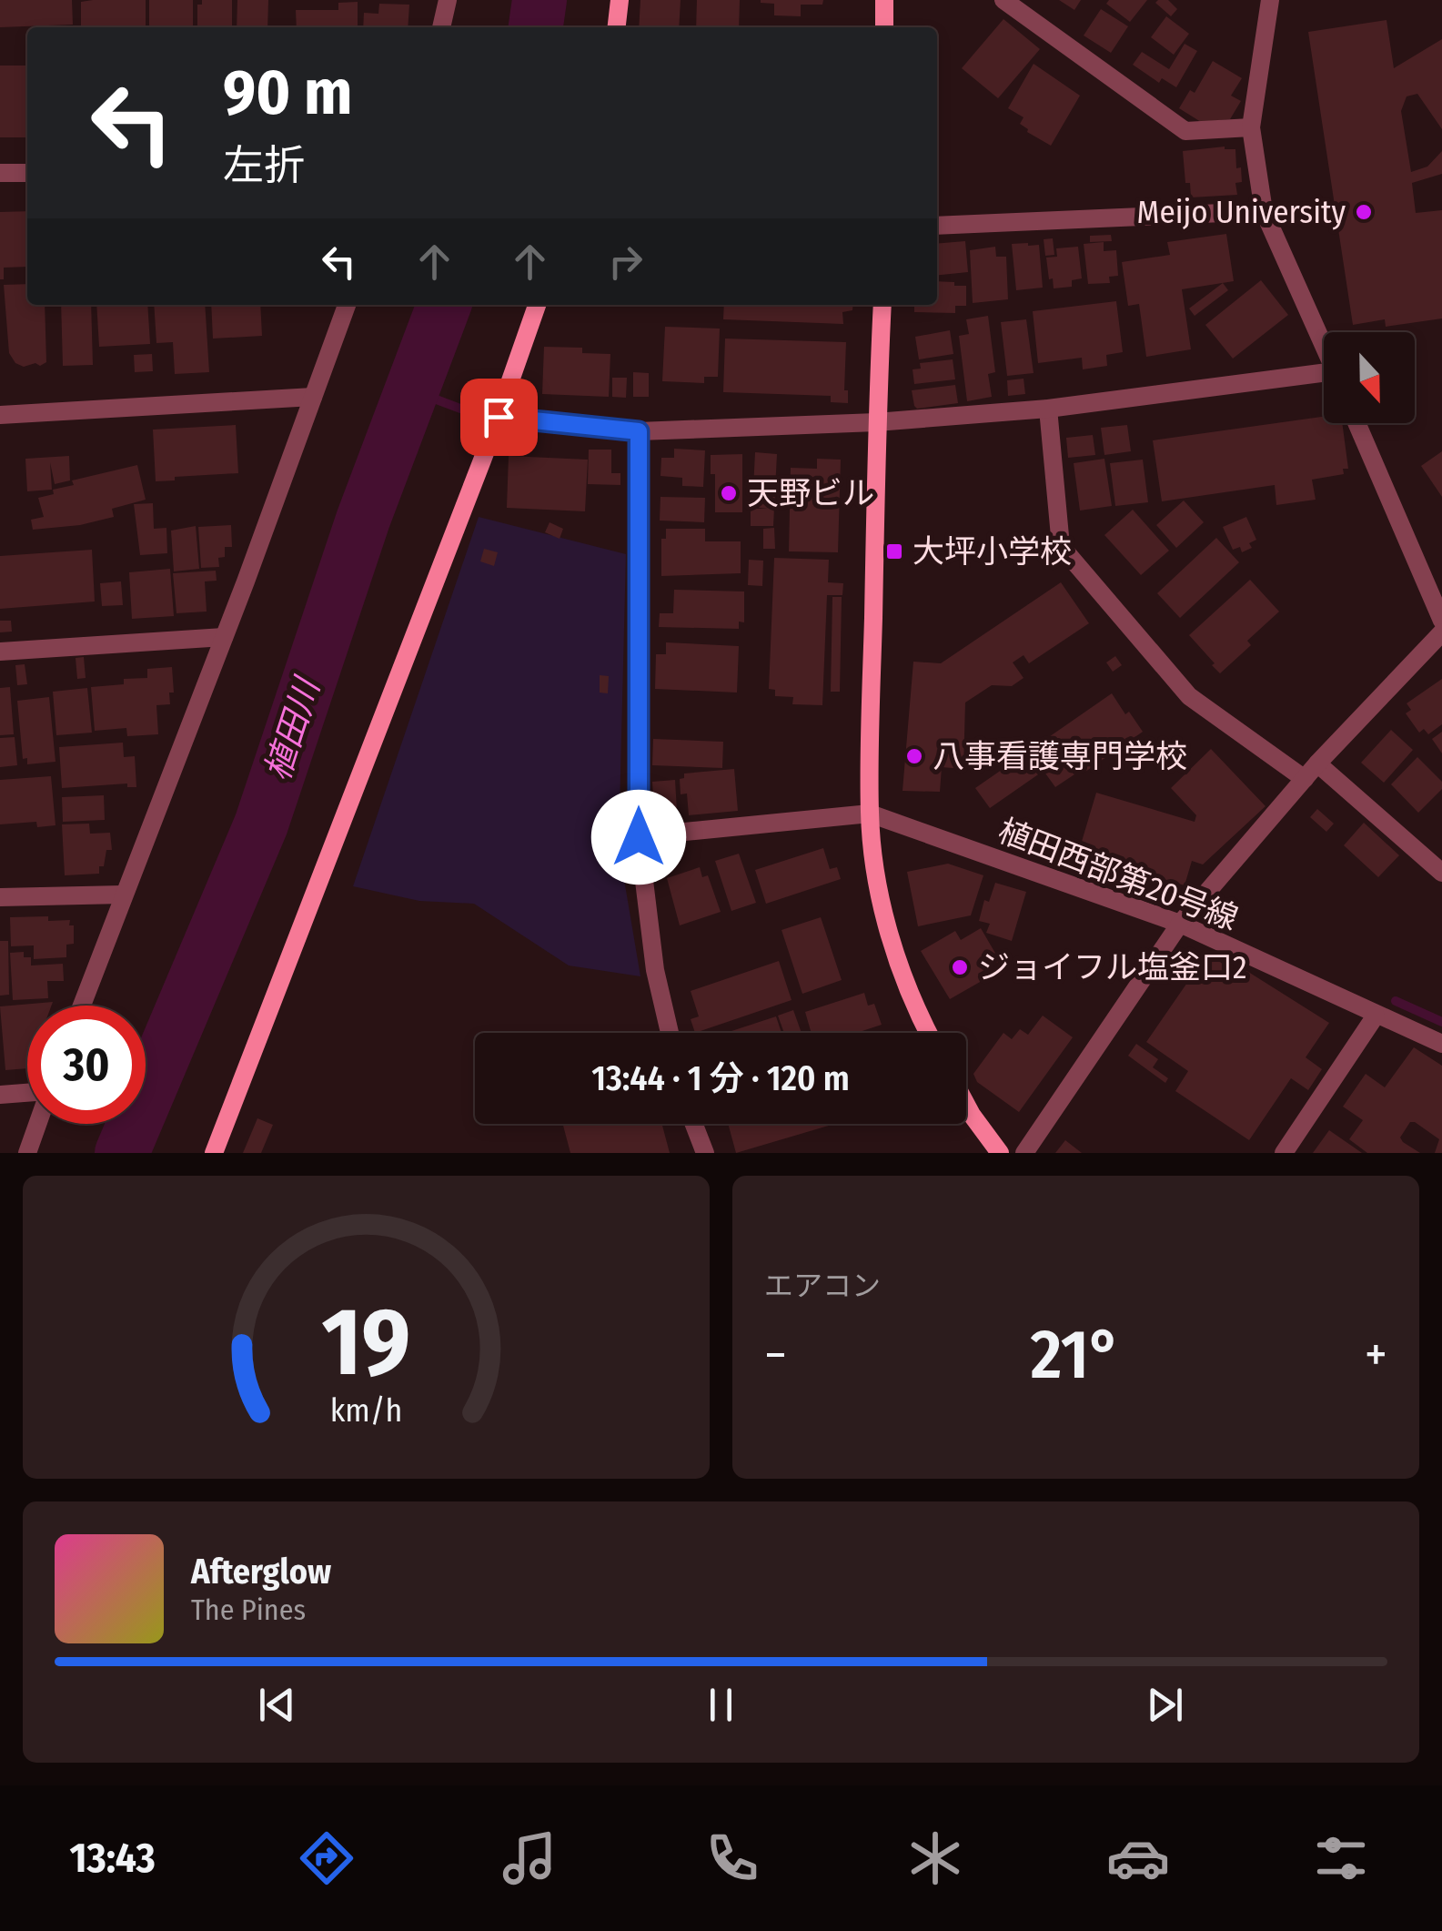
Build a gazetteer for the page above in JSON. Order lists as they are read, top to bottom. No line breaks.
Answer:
{"streets":{"street":["植田西部第20号線"]},"water":["植田川"],"places":{"other":["Meijo University","天野ビル","八事看護専門学校","ジョイフル塩釜口2"],"transit":["大坪小学校"]},"north":"bottom","page":{"turn":["90 m","左折"],"limit":"30","trip":"13:44 · 1 分 · 120 m","tile":"エアコン","heat":["−","21°","+"],"song":["Afterglow","The Pines"],"tabs":"13:43","gauge":["19","km/h"]}}
